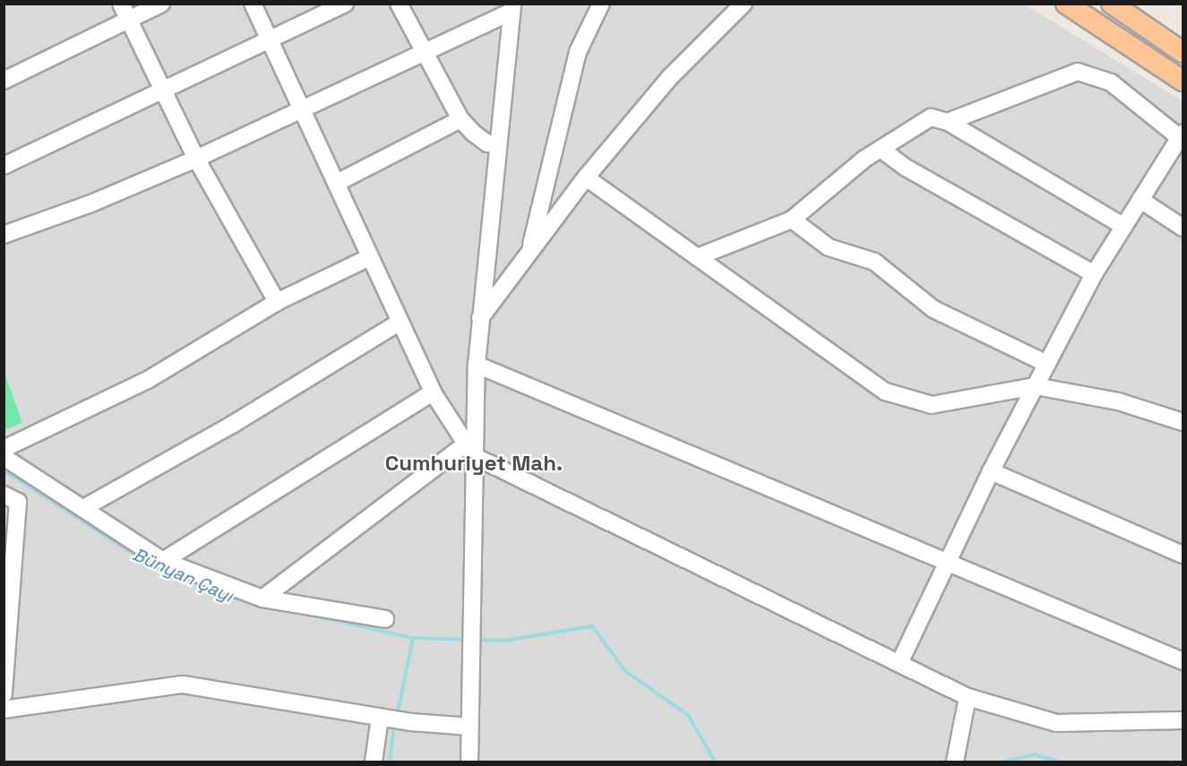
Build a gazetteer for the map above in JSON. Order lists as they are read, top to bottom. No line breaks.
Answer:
{"districts":["Cumhuriyet Mah."],"water":["Bünyan Çayı"]}
